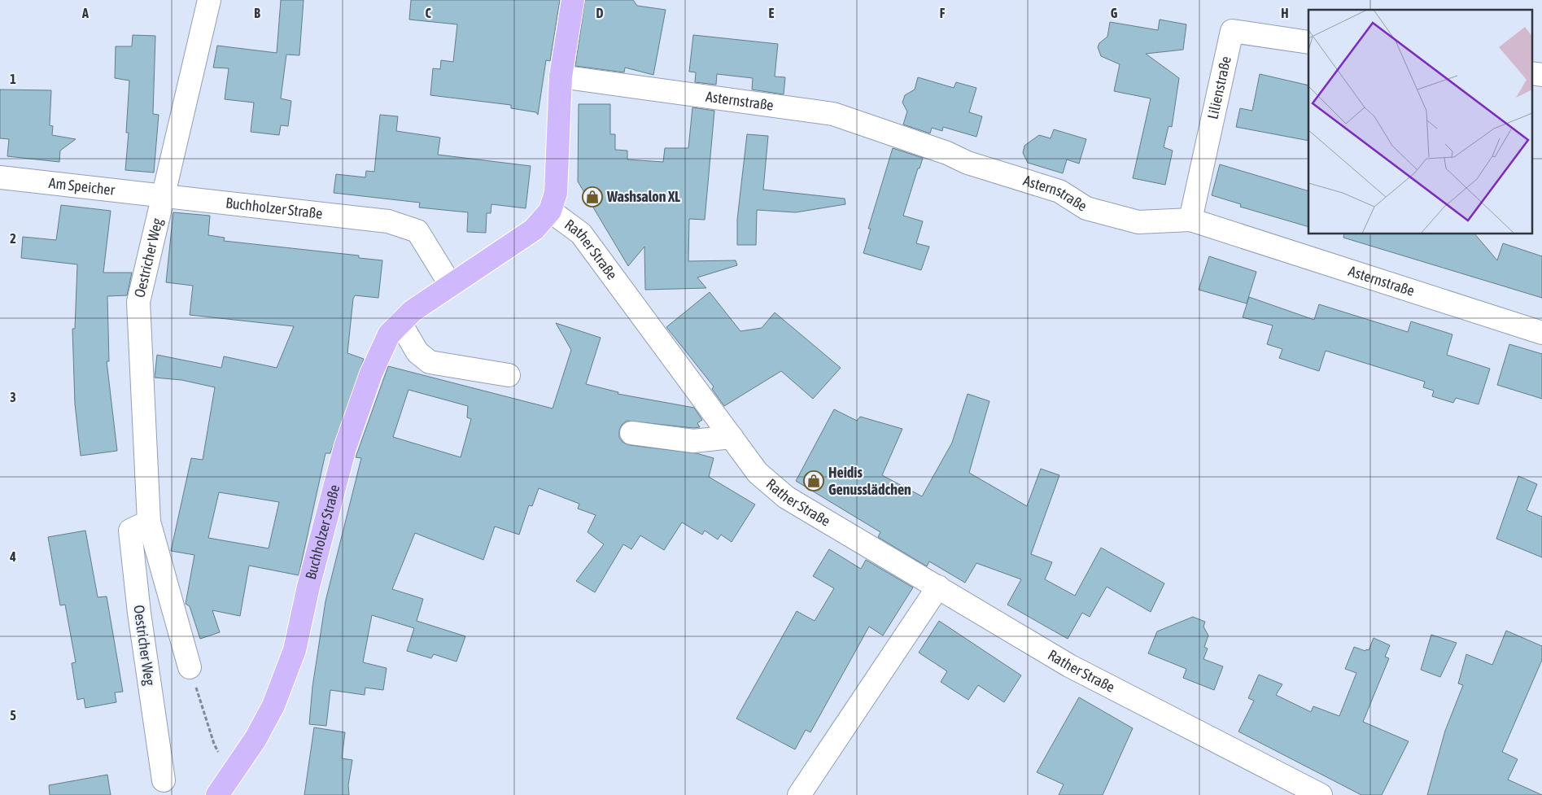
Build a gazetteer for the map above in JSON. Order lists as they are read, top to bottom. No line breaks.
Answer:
{"streets":{"main road":["Buchholzer Straße","Rather Straße"],"street":["Lilienstraße","Asternstraße","Am Speicher","Oestricher Weg"]},"crossings":[["Lilienstraße","Asternstraße"],["Asternstraße","Rather Straße"],["Am Speicher","Buchholzer Straße"],["Am Speicher","Oestricher Weg"],["Buchholzer Straße","Rather Straße"],["Buchholzer Straße","Oestricher Weg"]],"places":{"shop":["Washsalon XL","Heidis Genusslädchen"]},"grid":{"columns":["A","B","C","D","E","F","G","H"],"rows":["1","2","3","4","5"]}}
